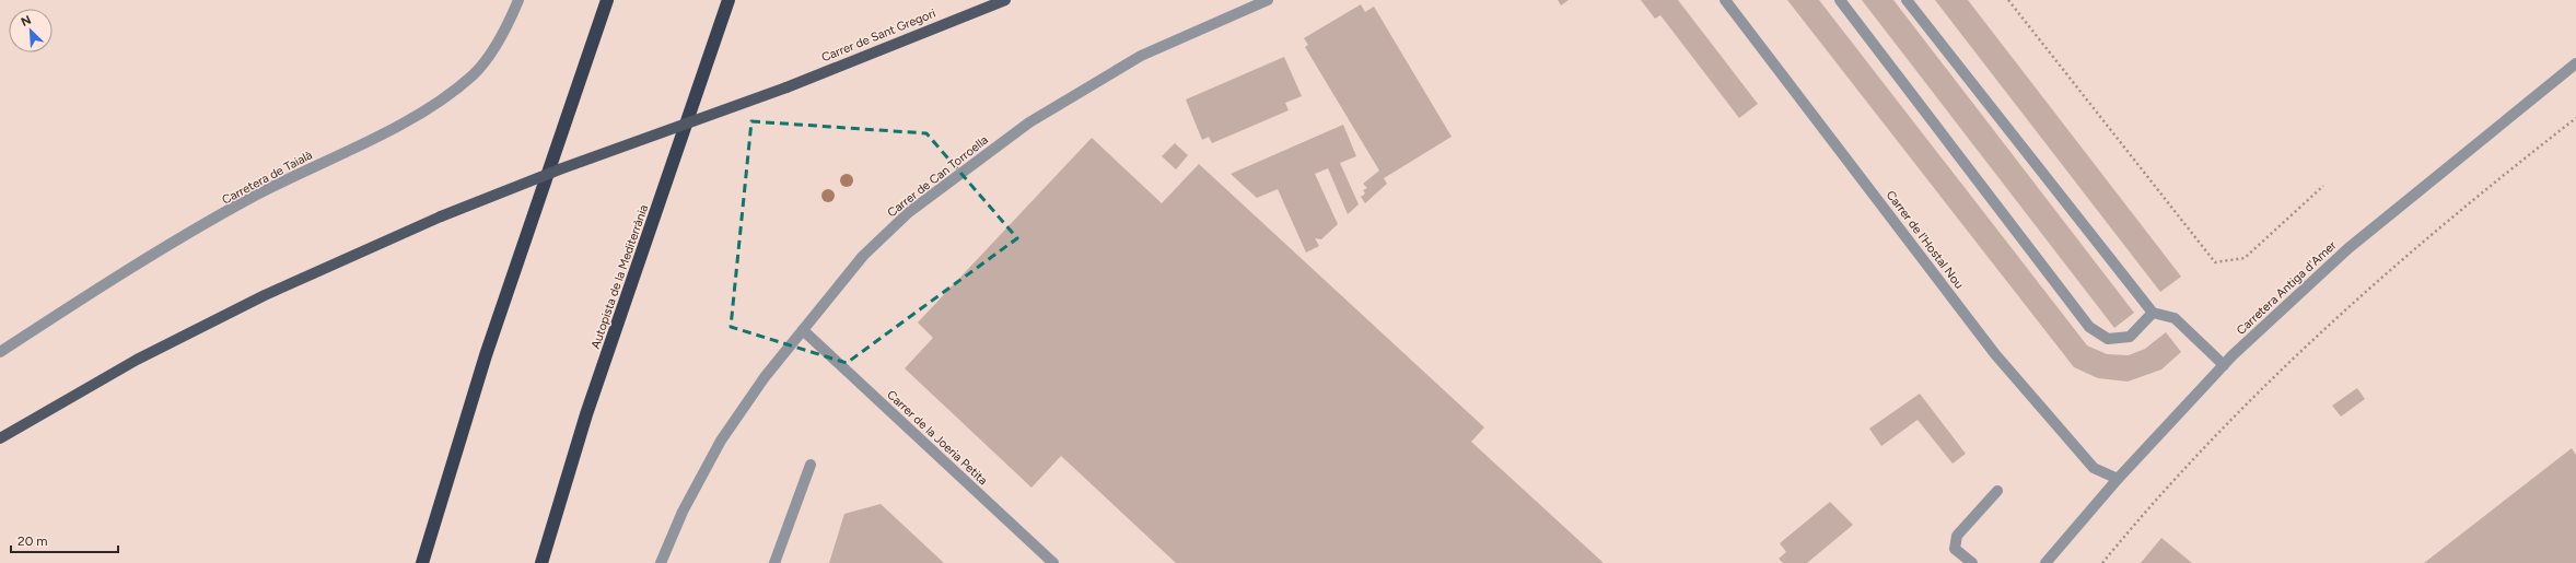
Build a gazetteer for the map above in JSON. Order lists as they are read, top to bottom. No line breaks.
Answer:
{"streets":{"highway":["Autopista de la Mediterrània"],"main road":["Carrer de Sant Gregori"],"street":["Carrer de Can Torroella","Carretera de Taialà","Carrer de l'Hostal Nou","Carretera Antiga d'Amer","Carrer de la Joeria Petita"]},"crossings":[["Carrer de Can Torroella","Carrer de la Joeria Petita"],["Carrer de l'Hostal Nou","Carretera Antiga d'Amer"]],"scale_bar":"20 m","north":"top left"}
